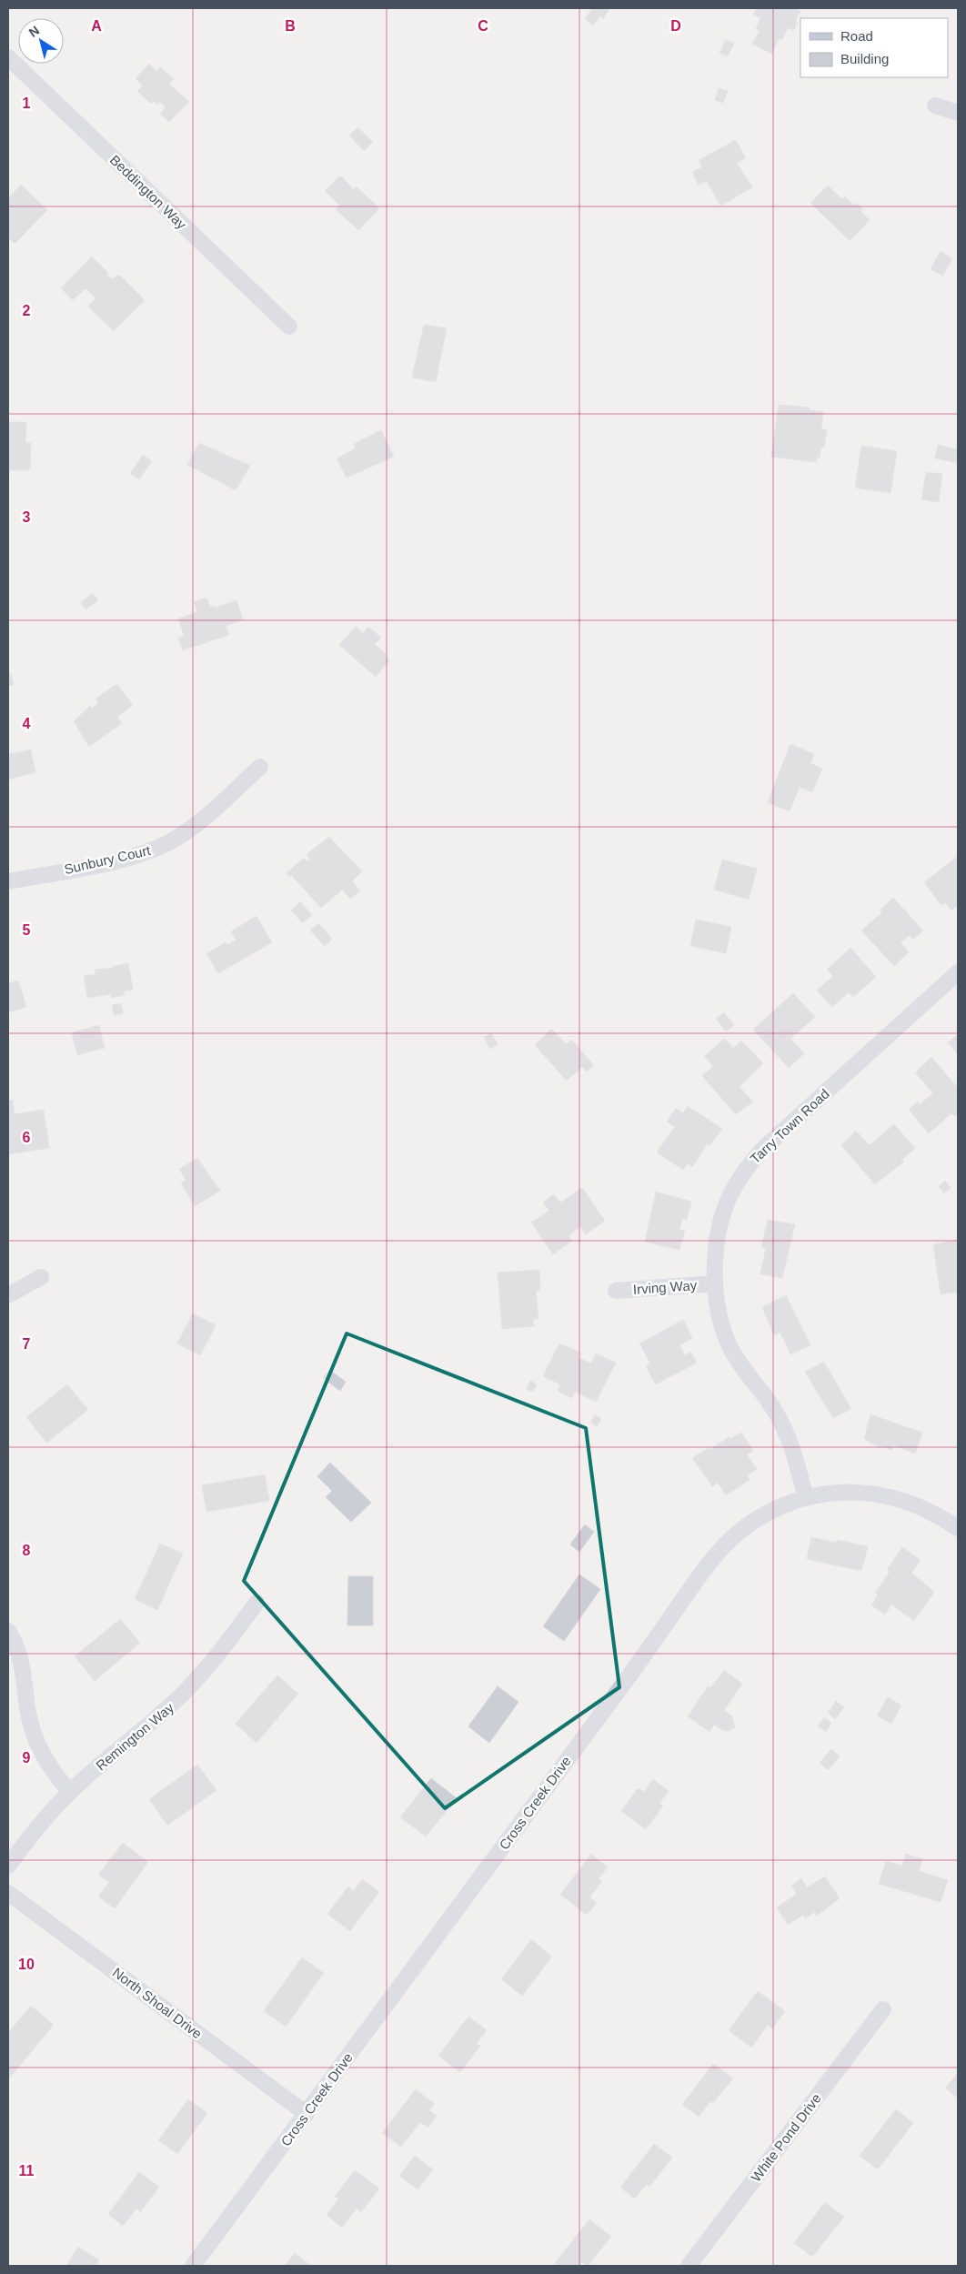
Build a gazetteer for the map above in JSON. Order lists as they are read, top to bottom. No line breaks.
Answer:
{"streets":{"street":["Beddington Way","Sunbury Court","Tarry Town Road","Irving Way","Remington Way","Cross Creek Drive","North Shoal Drive","White Pond Drive"]},"crossings":[["Tarry Town Road","Irving Way"],["Tarry Town Road","Cross Creek Drive"],["Cross Creek Drive","North Shoal Drive"]],"legend":["Road","Building"],"north":"top left","grid":{"columns":["A","B","C","D"],"rows":["1","2","3","4","5","6","7","8","9","10","11"]}}
